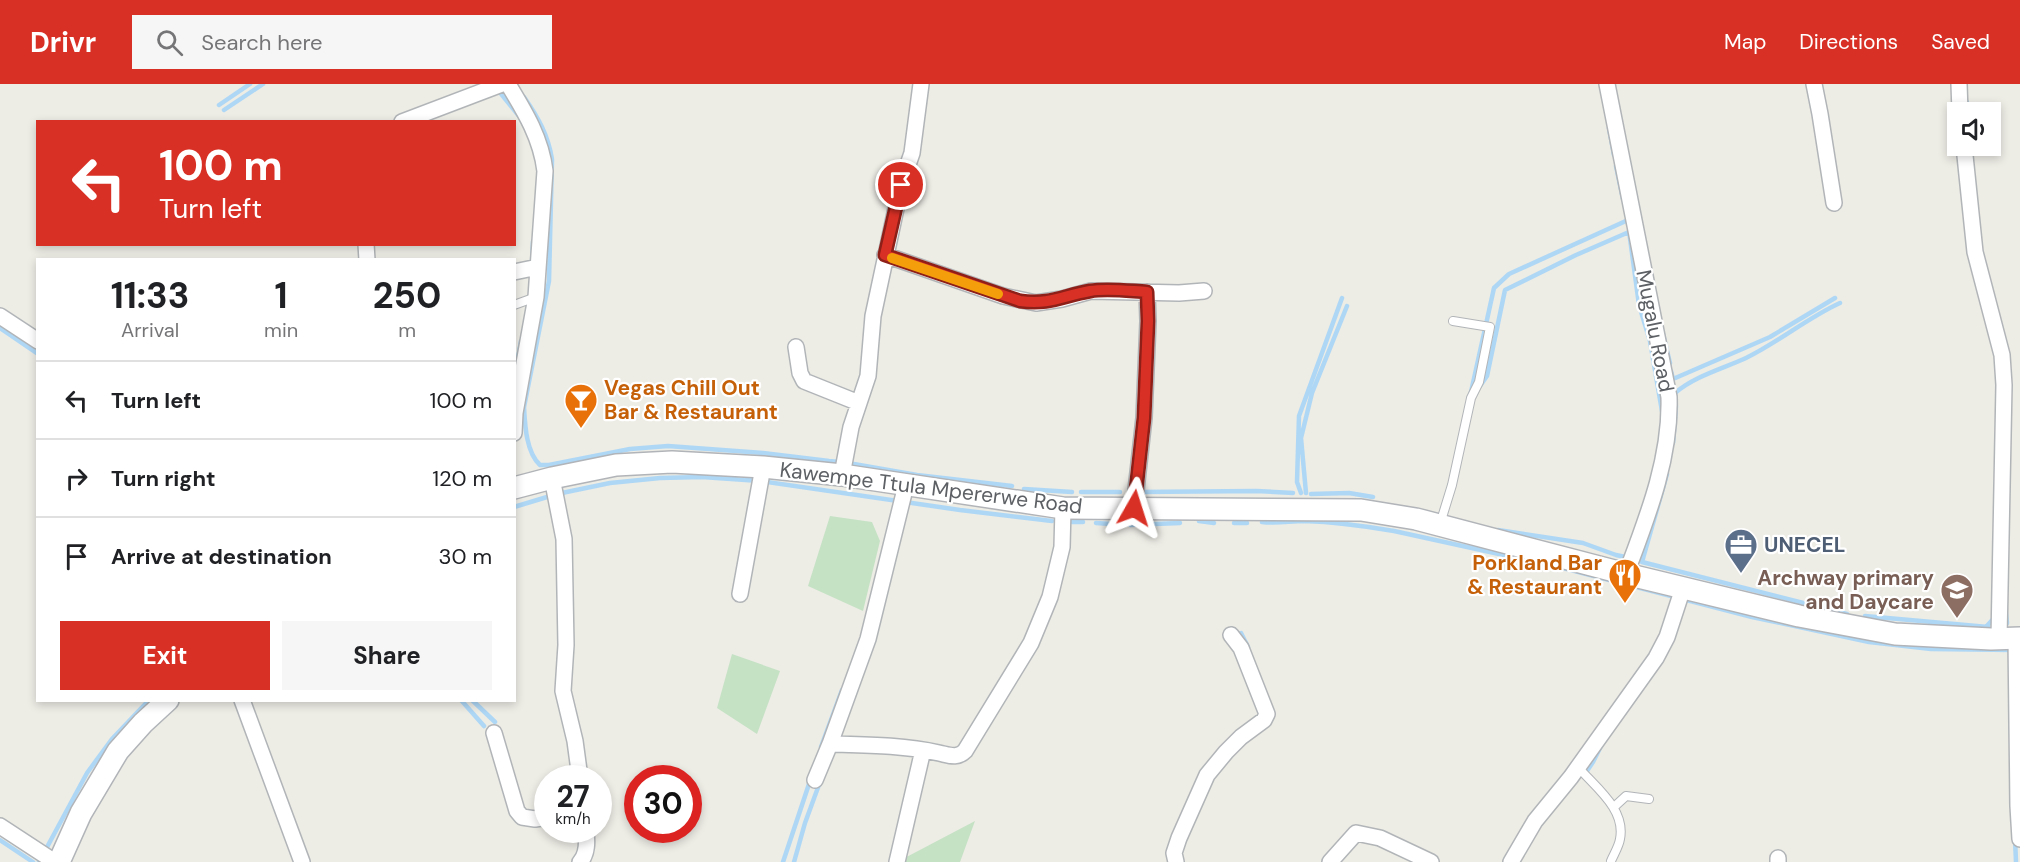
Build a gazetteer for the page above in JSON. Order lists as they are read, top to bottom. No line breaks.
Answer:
{"streets":{"street":["Mugalu Road","Kawempe Ttula Mpererwe Road"]},"crossings":[["Mugalu Road","Kawempe Ttula Mpererwe Road"]],"places":{"bar":["Vegas Chill Out Bar & Restaurant"],"office":["UNECEL"],"restaurant":["Porkland Bar & Restaurant"],"school or university":["Archway primary and Daycare"]},"page":{"header":"Drivr","search":"Search here","nav":["Map","Directions","Saved"],"turn":["100 m","Turn left"],"eta":["11:33","Arrival","1","min","250","m"],"list":[{"name":"Turn left","value":"100 m"},{"name":"Turn right","value":"120 m"},{"name":"Arrive at destination","value":"30 m"}],"buttons":["Exit","Share"],"speed":"27 km/h","limit":"30"}}
